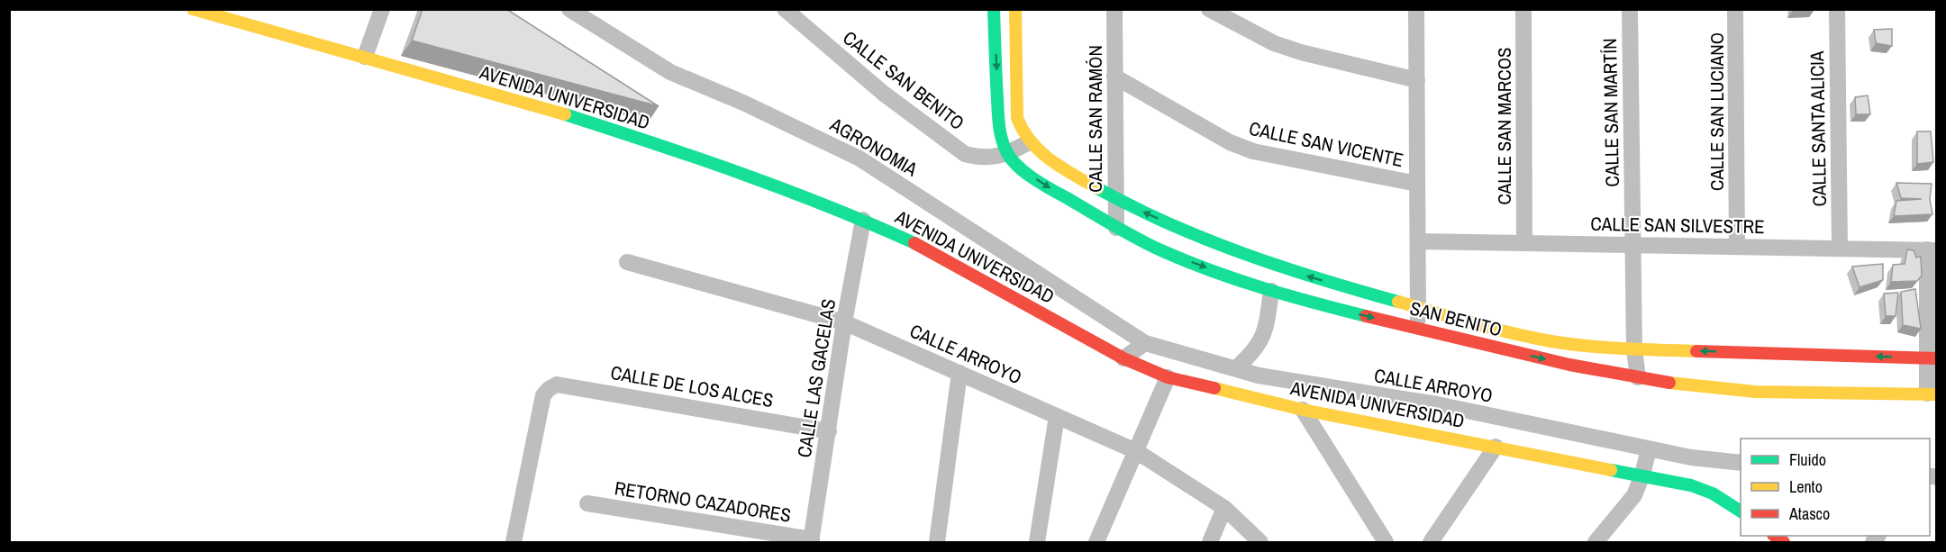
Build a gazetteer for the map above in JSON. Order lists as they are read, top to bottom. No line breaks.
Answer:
{"streets":{"main road":["AVENIDA UNIVERSIDAD","SAN BENITO"],"street":["CALLE SAN BENITO","CALLE SAN LUCIANO","CALLE SAN MARTÍN","CALLE SAN RAMÓN","CALLE SAN MARCOS","CALLE SANTA ALICIA","CALLE SAN VICENTE","AGRONOMIA","CALLE SAN SILVESTRE","CALLE ARROYO","CALLE LAS GACELAS","CALLE DE LOS ALCES","RETORNO CAZADORES"]},"crossings":[["CALLE SAN BENITO","SAN BENITO"],["AVENIDA UNIVERSIDAD","CALLE LAS GACELAS"],["CALLE SAN LUCIANO","CALLE SAN SILVESTRE"],["CALLE SAN MARTÍN","CALLE SAN SILVESTRE"],["CALLE SAN MARTÍN","SAN BENITO"],["CALLE SAN RAMÓN","CALLE SAN VICENTE"],["CALLE SAN RAMÓN","SAN BENITO"],["CALLE SAN MARCOS","CALLE SAN SILVESTRE"],["CALLE SANTA ALICIA","CALLE SAN SILVESTRE"],["AGRONOMIA","CALLE ARROYO"],["CALLE ARROYO","CALLE LAS GACELAS"],["CALLE LAS GACELAS","CALLE DE LOS ALCES"],["CALLE LAS GACELAS","RETORNO CAZADORES"]],"legend":["Fluido","Lento","Atasco"]}
